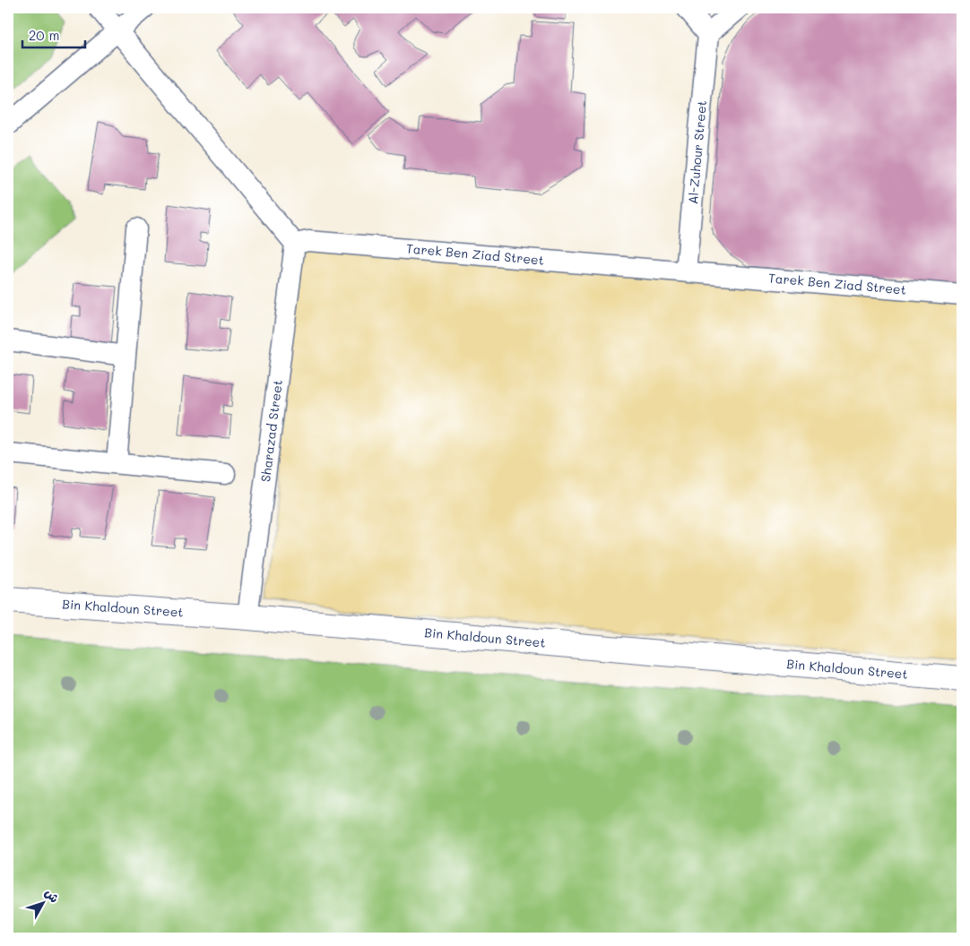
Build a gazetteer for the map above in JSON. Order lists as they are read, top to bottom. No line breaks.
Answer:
{"streets":{"street":["Al-Zuhour Street","Tarek Ben Ziad Street","Sharazad Street","Bin Khaldoun Street"]},"crossings":[["Al-Zuhour Street","Tarek Ben Ziad Street"],["Tarek Ben Ziad Street","Sharazad Street"],["Sharazad Street","Bin Khaldoun Street"]],"scale_bar":"20 m","north":"top right"}
